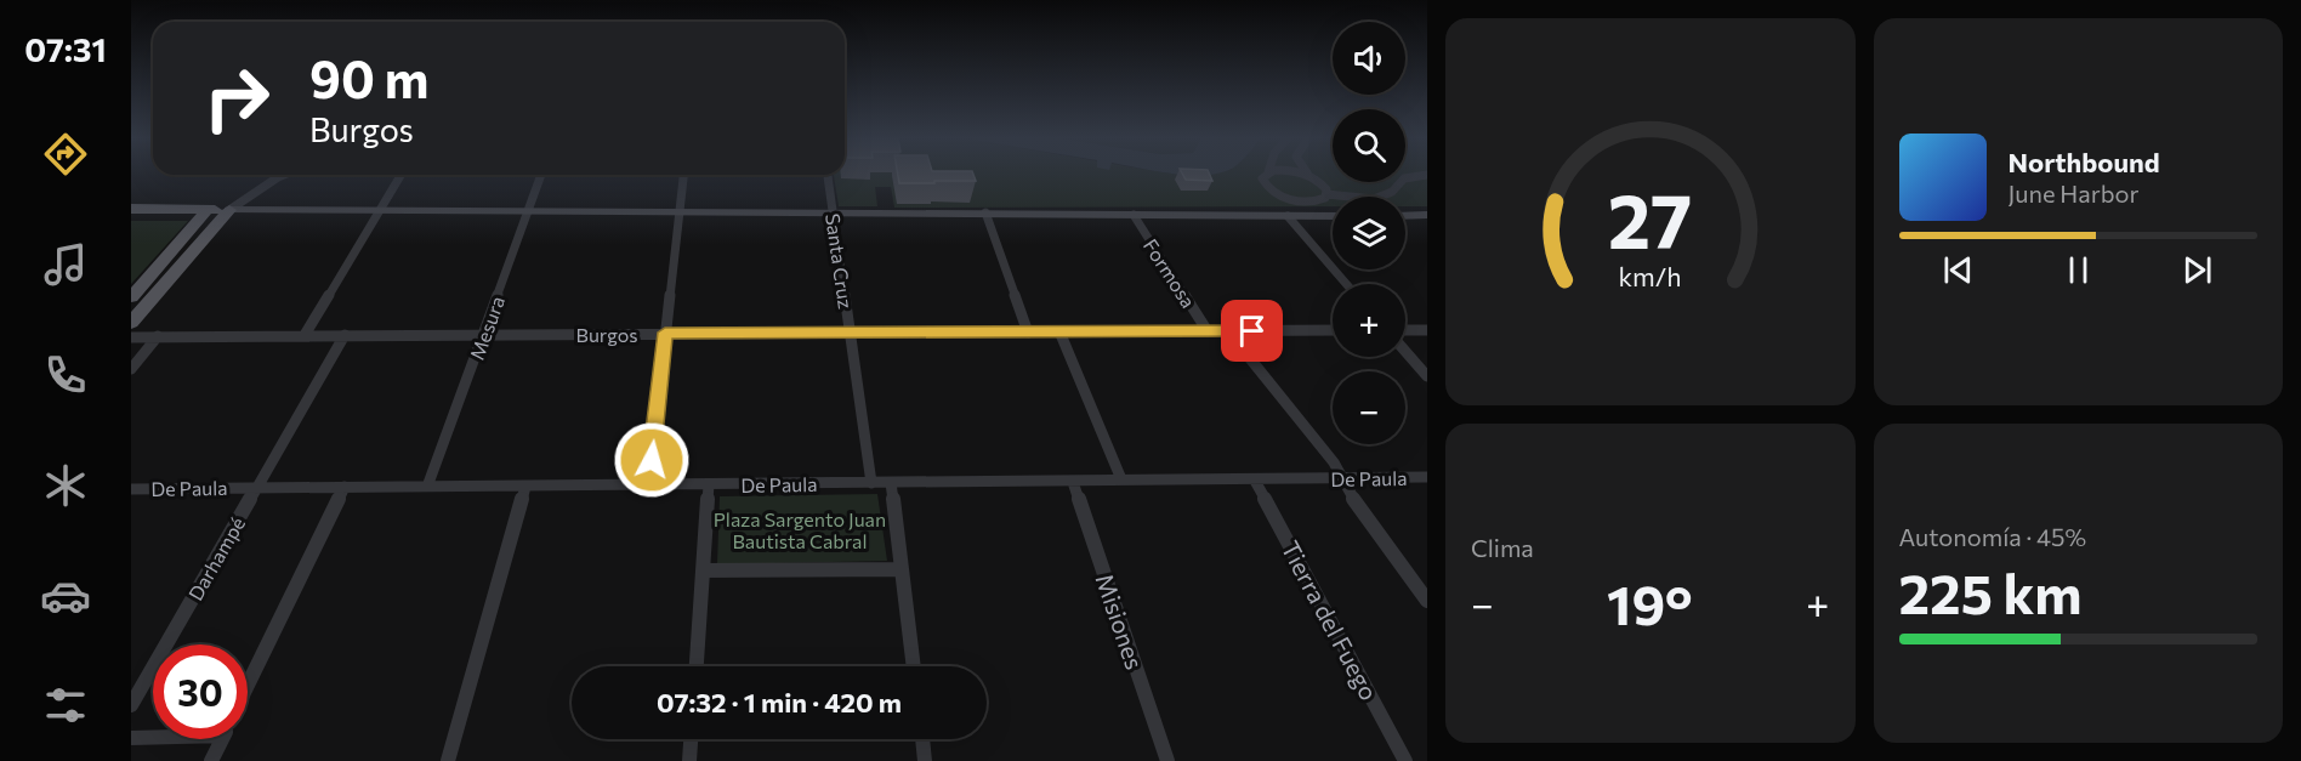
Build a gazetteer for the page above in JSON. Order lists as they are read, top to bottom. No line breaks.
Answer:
{"streets":{"street":["Santa Cruz","Formosa","Mesura","Burgos","De Paula","Darhampé","Tierra del Fuego","Misiones"]},"crossings":[["Santa Cruz","Burgos"],["Santa Cruz","De Paula"],["Formosa","Burgos"],["Mesura","Burgos"],["Mesura","De Paula"],["Burgos","Darhampé"],["De Paula","Darhampé"],["De Paula","Tierra del Fuego"],["De Paula","Misiones"]],"parks":["Plaza Sargento Juan Bautista Cabral"],"page":{"tabs":"07:31","map_buttons":["+","−"],"turn":["90 m","Burgos"],"song":["Northbound","June Harbor"],"tile":["Clima",["Autonomía · 45%","225 km"]],"heat":["−","19°","+"],"limit":"30","trip":"07:32 · 1 min · 420 m","gauge":["27","km/h"]}}
